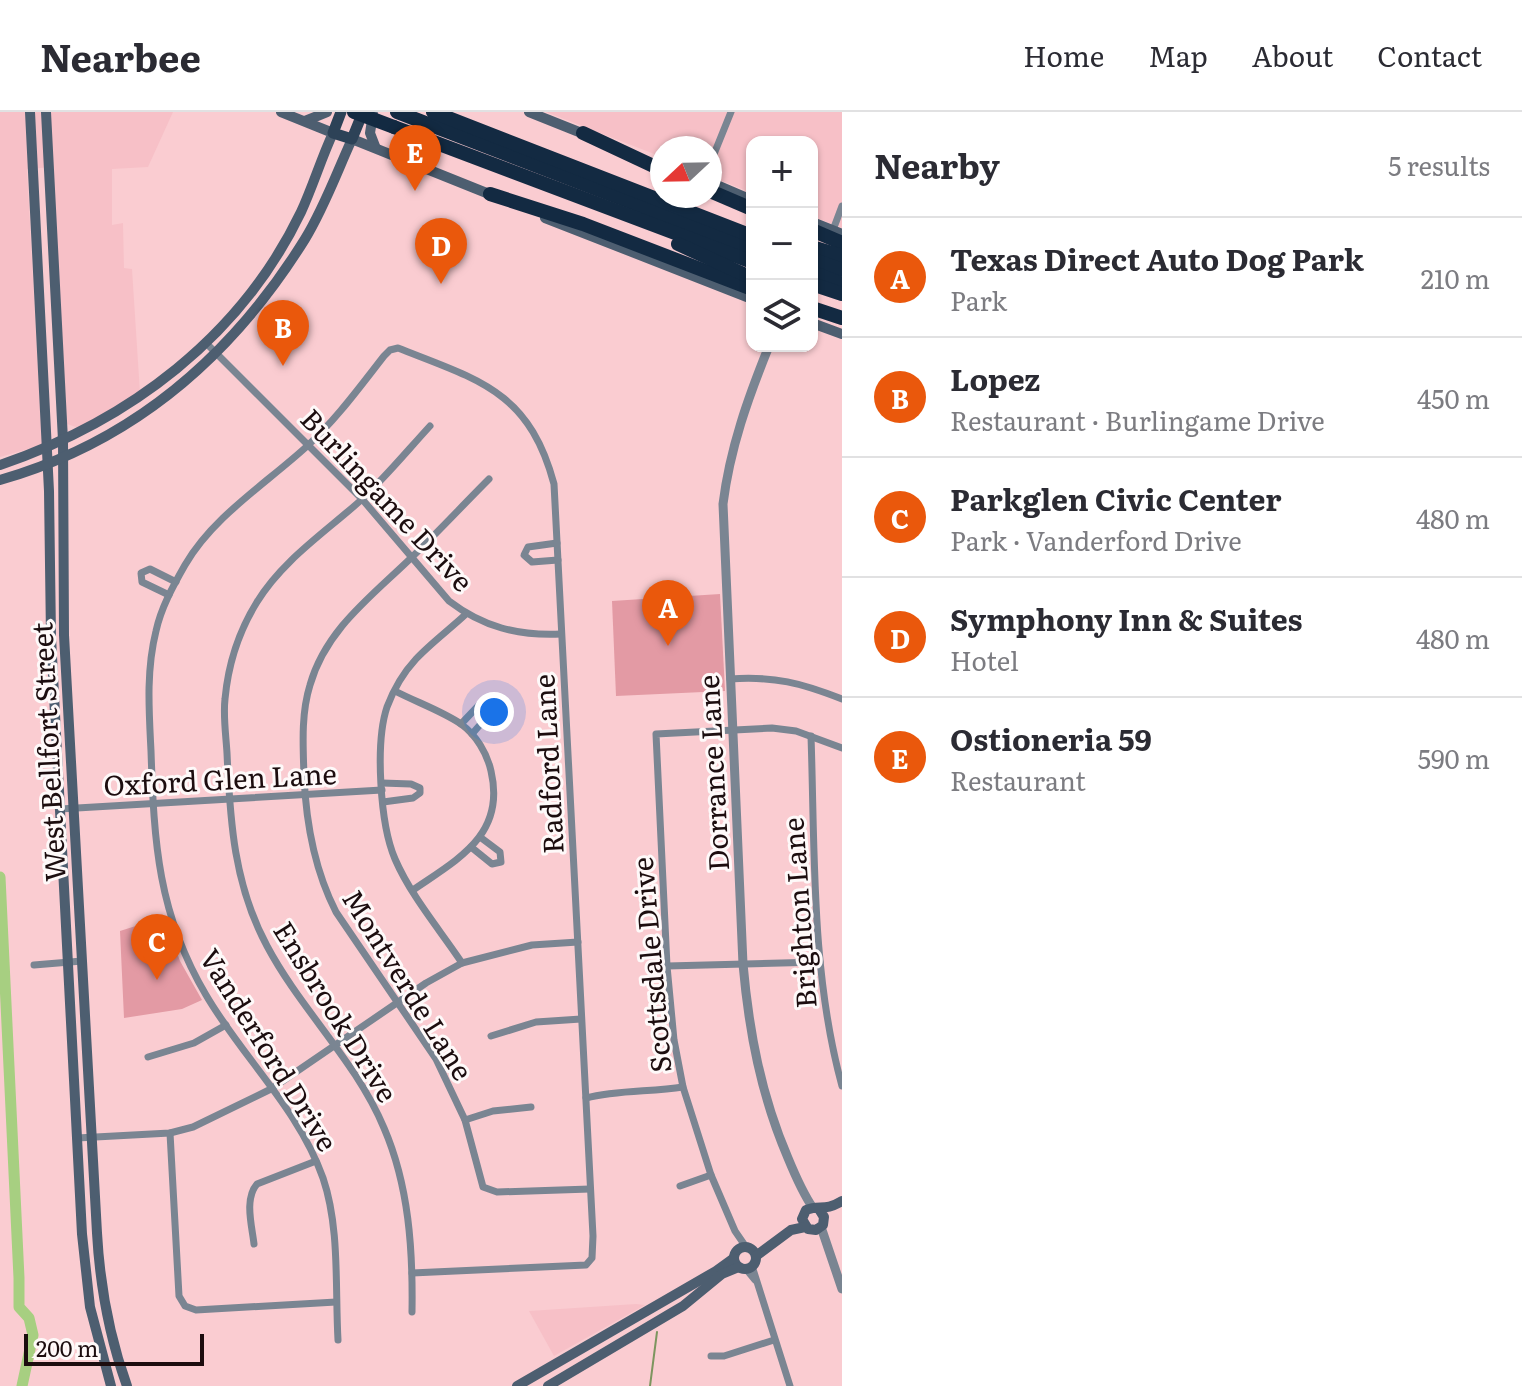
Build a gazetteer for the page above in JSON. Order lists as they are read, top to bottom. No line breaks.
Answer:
{"streets":{"main road":["West Bellfort Street"],"street":["Burlingame Drive","Radford Lane","Dorrance Lane","Oxford Glen Lane","Brighton Lane","Scottsdale Drive","Montverde Lane","Ensbrook Drive","Vanderford Drive"]},"crossings":[["Burlingame Drive","Radford Lane"],["Burlingame Drive","Montverde Lane"],["Burlingame Drive","Ensbrook Drive"],["Burlingame Drive","Vanderford Drive"],["West Bellfort Street","Oxford Glen Lane"],["Radford Lane","Montverde Lane"],["Radford Lane","Ensbrook Drive"],["Radford Lane","Vanderford Drive"],["Dorrance Lane","Scottsdale Drive"],["Oxford Glen Lane","Montverde Lane"],["Oxford Glen Lane","Ensbrook Drive"],["Oxford Glen Lane","Vanderford Drive"]],"scale_bar":"200 m","north":"left","page":{"header":"Nearbee","nav":["Home","Map","About","Contact"],"heading":["Nearby","5 results"],"pins":["E","D","B","A","C"],"map_buttons":["+","−"],"list":[{"mark":"A","name":"Texas Direct Auto Dog Park","note":"Park","value":"210 m"},{"mark":"B","name":"Lopez","note":"Restaurant · Burlingame Drive","value":"450 m"},{"mark":"C","name":"Parkglen Civic Center","note":"Park · Vanderford Drive","value":"480 m"},{"mark":"D","name":"Symphony Inn & Suites","note":"Hotel","value":"480 m"},{"mark":"E","name":"Ostioneria 59","note":"Restaurant","value":"590 m"}],"scale":"200 m"}}
